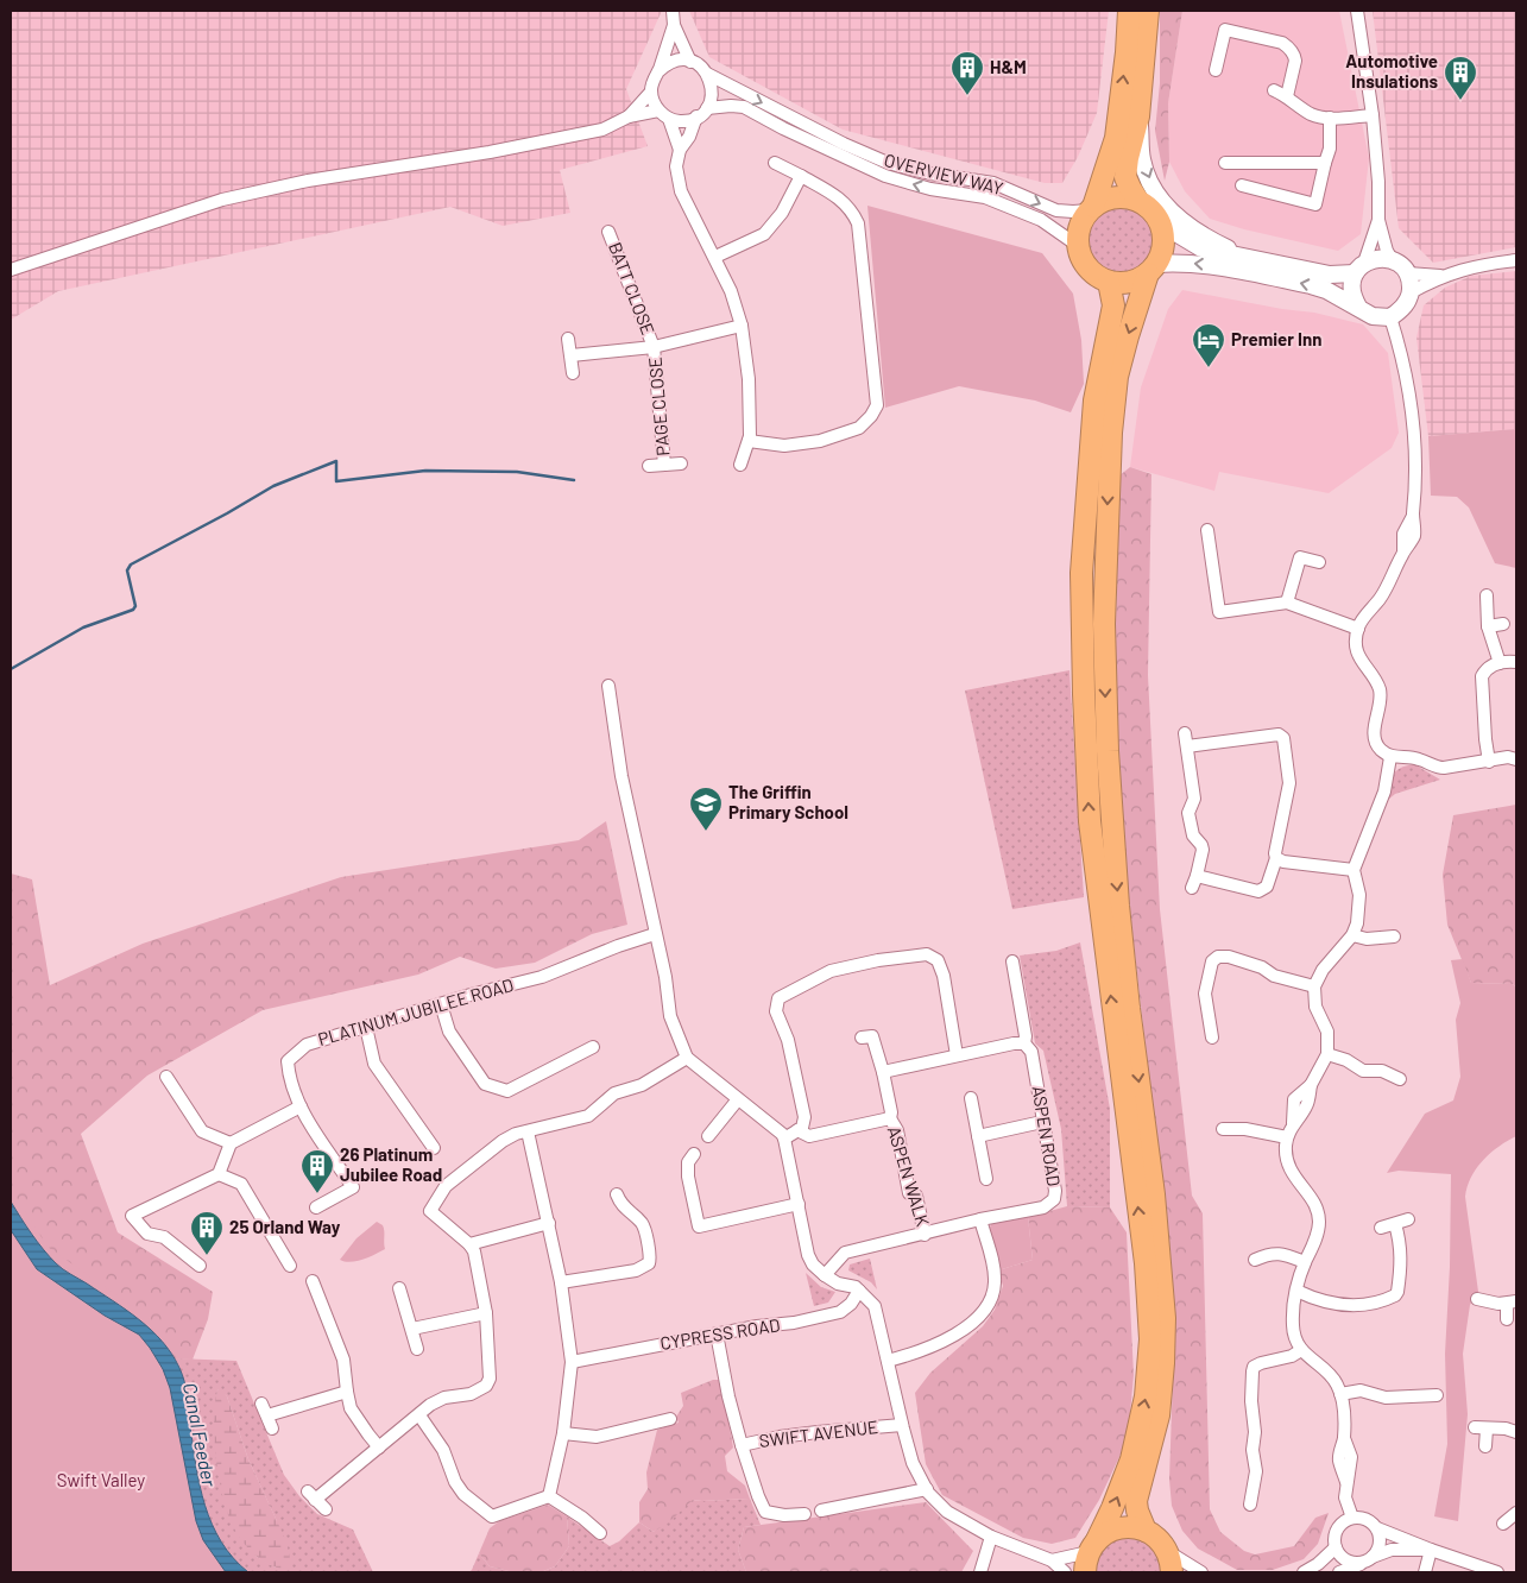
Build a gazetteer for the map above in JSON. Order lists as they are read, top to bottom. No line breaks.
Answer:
{"streets":{"street":["OVERVIEW WAY","BATT CLOSE","PAGE CLOSE","PLATINUM JUBILEE ROAD","ASPEN ROAD","ASPEN WALK","CYPRESS ROAD","SWIFT AVENUE"]},"crossings":[["BATT CLOSE","PAGE CLOSE"],["ASPEN ROAD","ASPEN WALK"],["CYPRESS ROAD","SWIFT AVENUE"]],"water":["Canal Feeder"],"parks":["Swift Valley"],"places":{"building":["H&M","Automotive Insulations","26 Platinum Jubilee Road","25 Orland Way"],"hotel":["Premier Inn"],"school or university":["The Griffin Primary School"]}}
